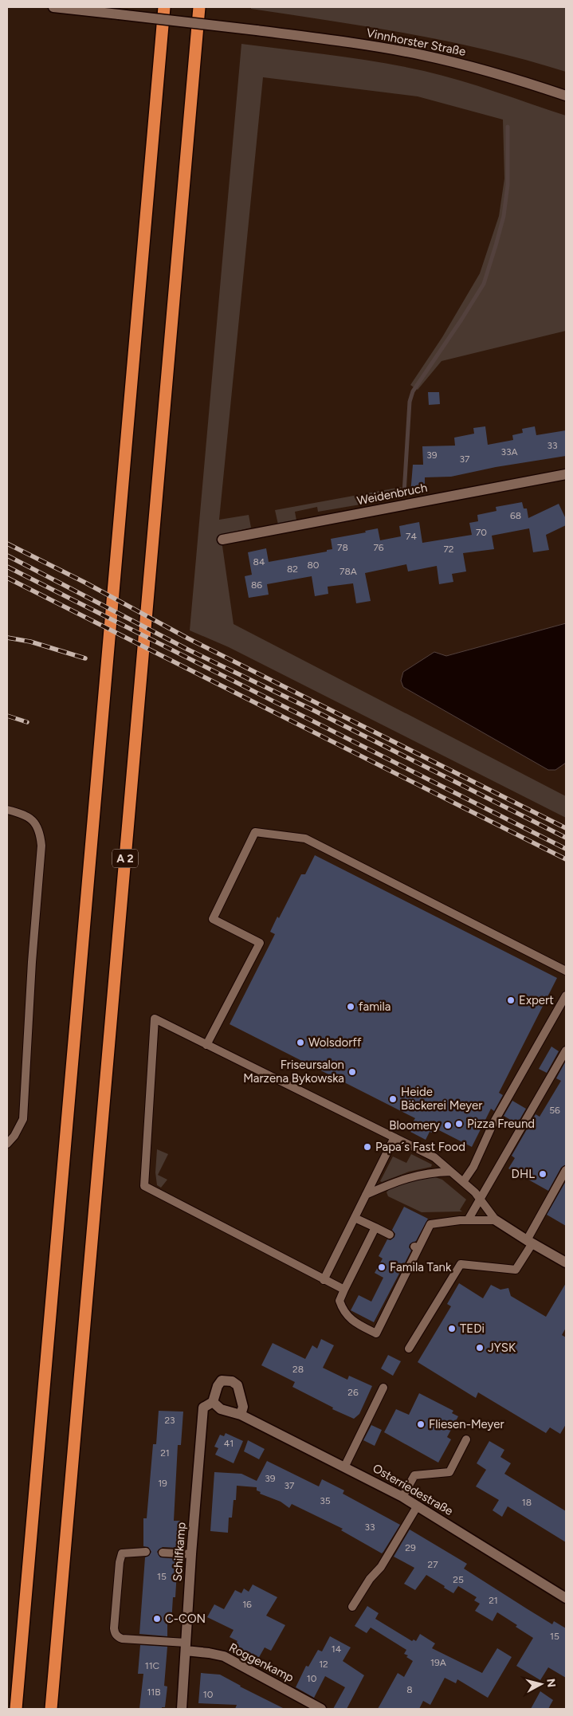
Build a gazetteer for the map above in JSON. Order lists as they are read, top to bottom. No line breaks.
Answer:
{"streets":{"highway":["A 2"],"street":["Vinnhorster Straße","Weidenbruch","Osterriedestraße","Schilfkamp","Roggenkamp"]},"crossings":[["Osterriedestraße","Schilfkamp"],["Schilfkamp","Roggenkamp"]],"places":["Expert","famila","Wolsdorff","Friseursalon Marzena Bykowska","Heide Bäckerei Meyer","Pizza Freund","Bloomery","Papa´s Fast Food","DHL","Famila Tank","TEDi","JYSK","Fliesen-Meyer","C-CON"],"house_numbers":["33","33A","39","37","68","70","74","78","76","72","84","80","82","78A","86","56","28","26","23","41","21","39","19","37","35","18","33","29","27","15","25","21","16","15","14","19A","12","11C","10","8","11B","10"],"north":"right"}
